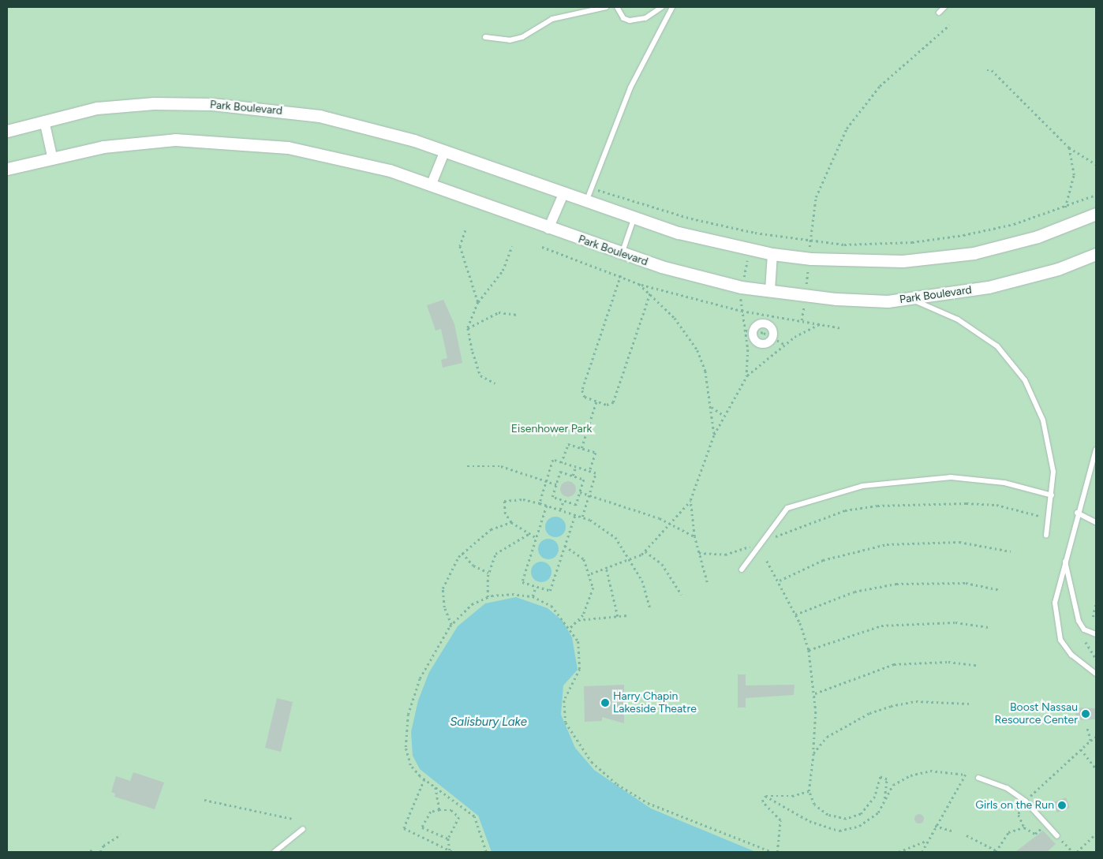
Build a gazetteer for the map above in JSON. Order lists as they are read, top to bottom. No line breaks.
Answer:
{"streets":{"street":["Park Boulevard"]},"water":["Salisbury Lake"],"parks":["Eisenhower Park"],"places":["Harry Chapin Lakeside Theatre","Boost Nassau Resource Center","Girls on the Run"]}
